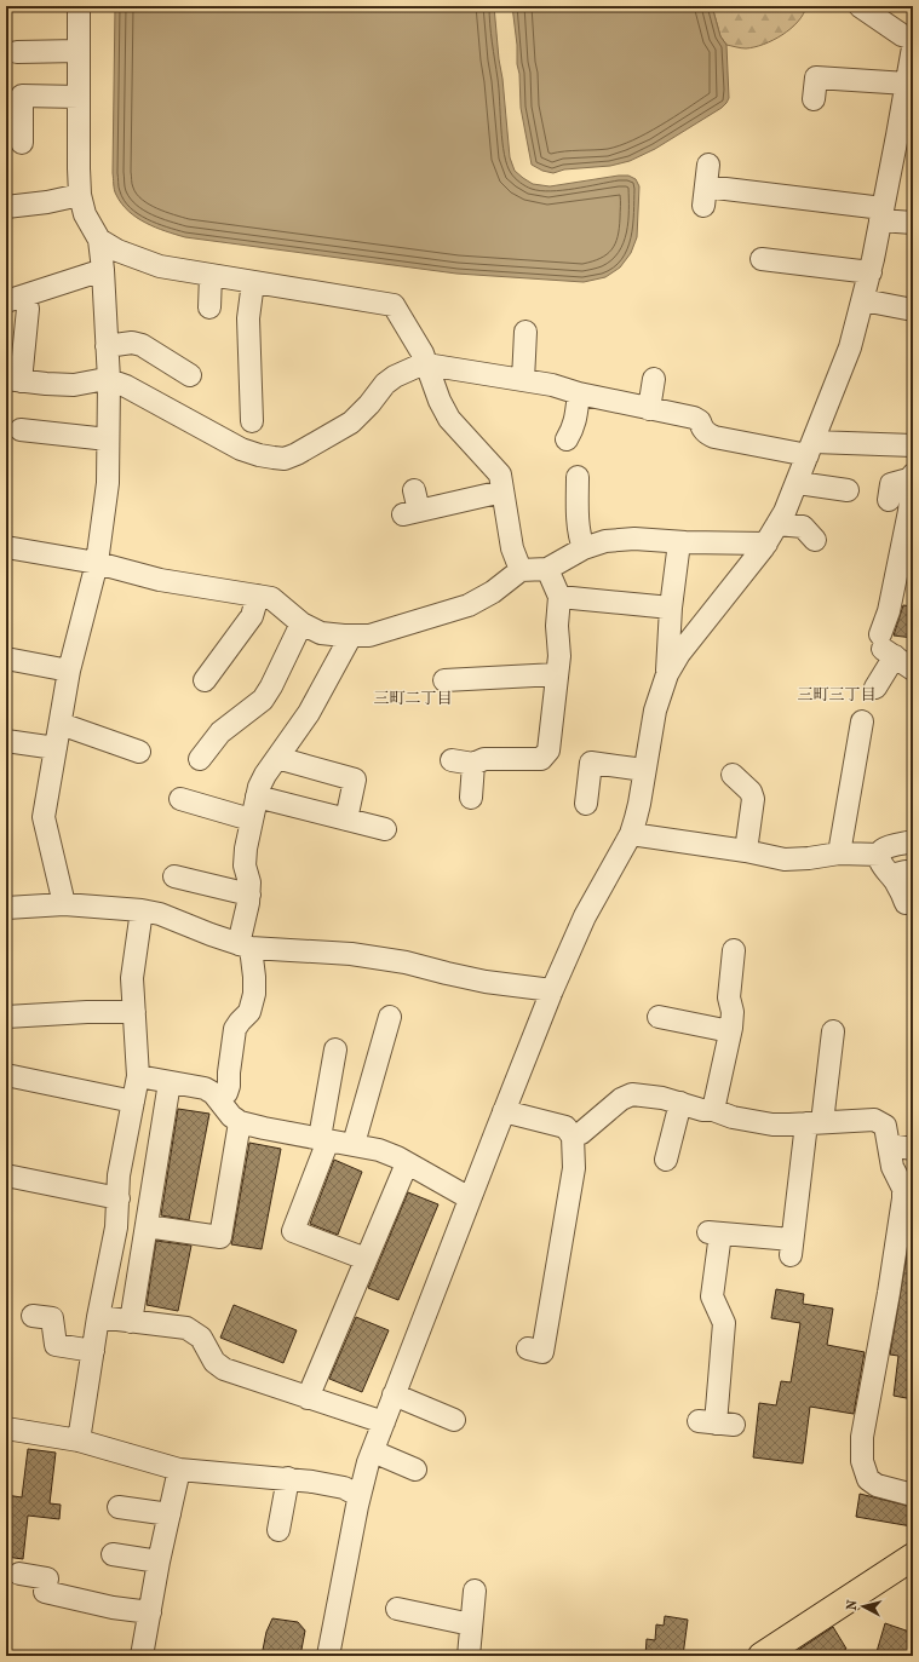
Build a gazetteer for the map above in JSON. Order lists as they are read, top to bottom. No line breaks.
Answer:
{"districts":["三町三丁目","三町二丁目"],"north":"left"}
